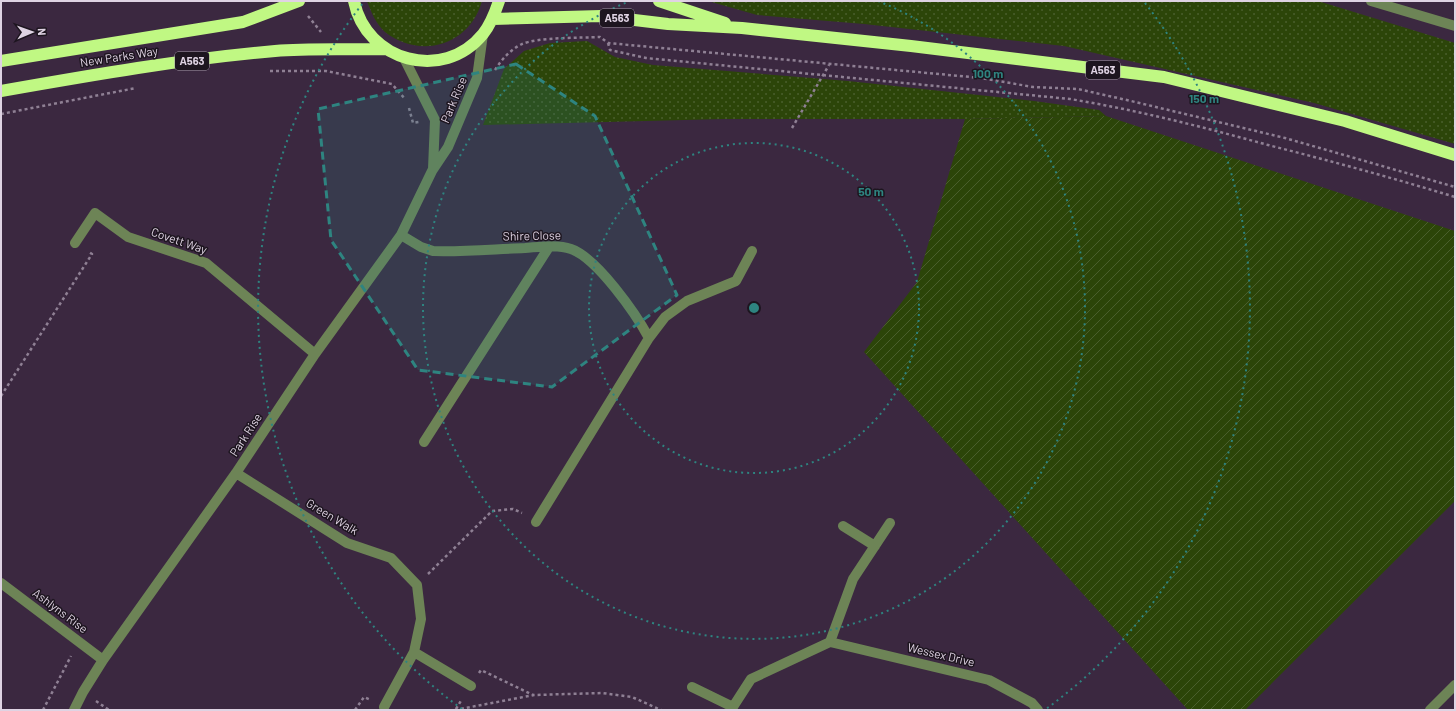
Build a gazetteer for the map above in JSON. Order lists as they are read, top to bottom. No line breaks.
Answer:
{"streets":{"highway":["A563","New Parks Way"],"street":["Park Rise","Shire Close","Covett Way","Green Walk","Ashlyns Rise","Wessex Drive"]},"crossings":[["Park Rise","Shire Close"],["Park Rise","Covett Way"],["Park Rise","Green Walk"],["Park Rise","Ashlyns Rise"]],"north":"right","rings":["100 m","150 m","50 m"]}
